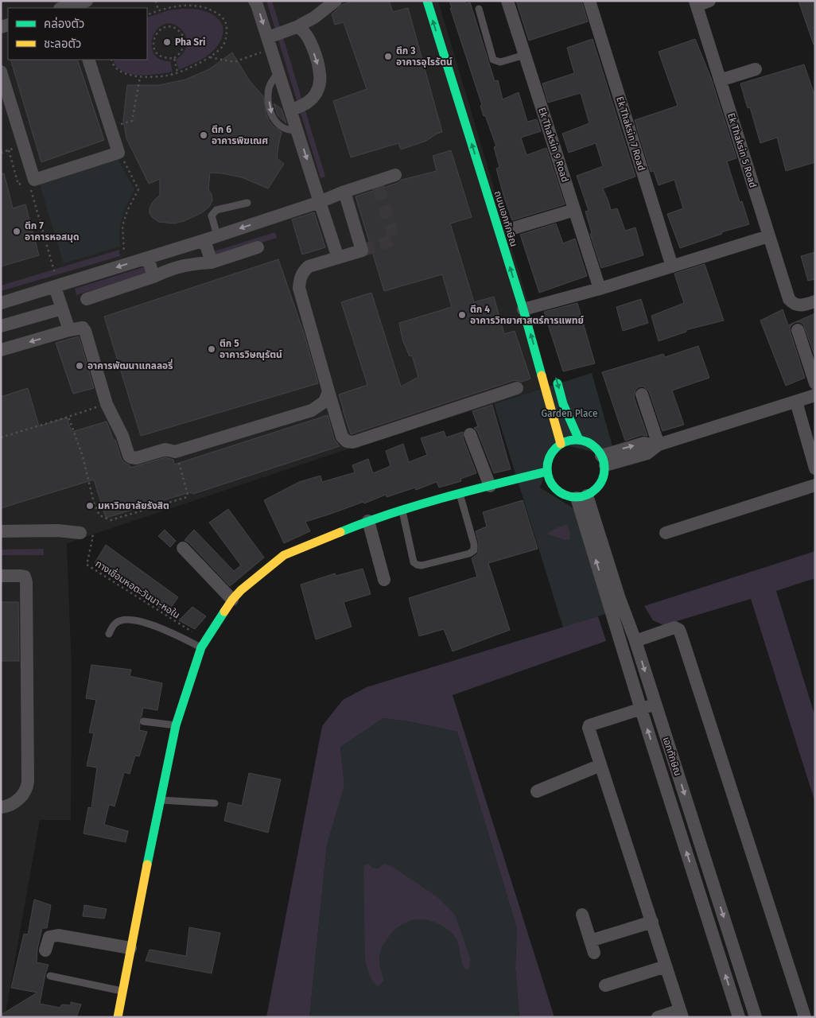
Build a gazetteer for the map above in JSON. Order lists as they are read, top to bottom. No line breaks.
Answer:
{"streets":{"street":["Ek Thaksin 7 Road","Ek Thaksin 9 Road","Ek Thaksin 5 Road","ถนนเอกทักษิณ","เอกทักษิณ"],"path":["ทางเชื่อมหอตะวันนา-หอใน"]},"crossings":[["ถนนเอกทักษิณ","เอกทักษิณ"]],"one_way":["ถนนเอกทักษิณ"],"parks":["Garden Place"],"places":["Pha Sri","ตึก 3 อาคารอุไรรัตน์","ตึก 6 อาคารพิฆเณศ","ตึก 7 อาคารหอสมุด","ตึก 4 อาคารวิทยาศาสตร์การแพทย์","ตึก 5 อาคารวิษณุรัตน์","อาคารพัฒนาแกลลอรี่","มหาวิทยาลัยรังสิต"],"legend":["คล่องตัว","ชะลอตัว"]}
